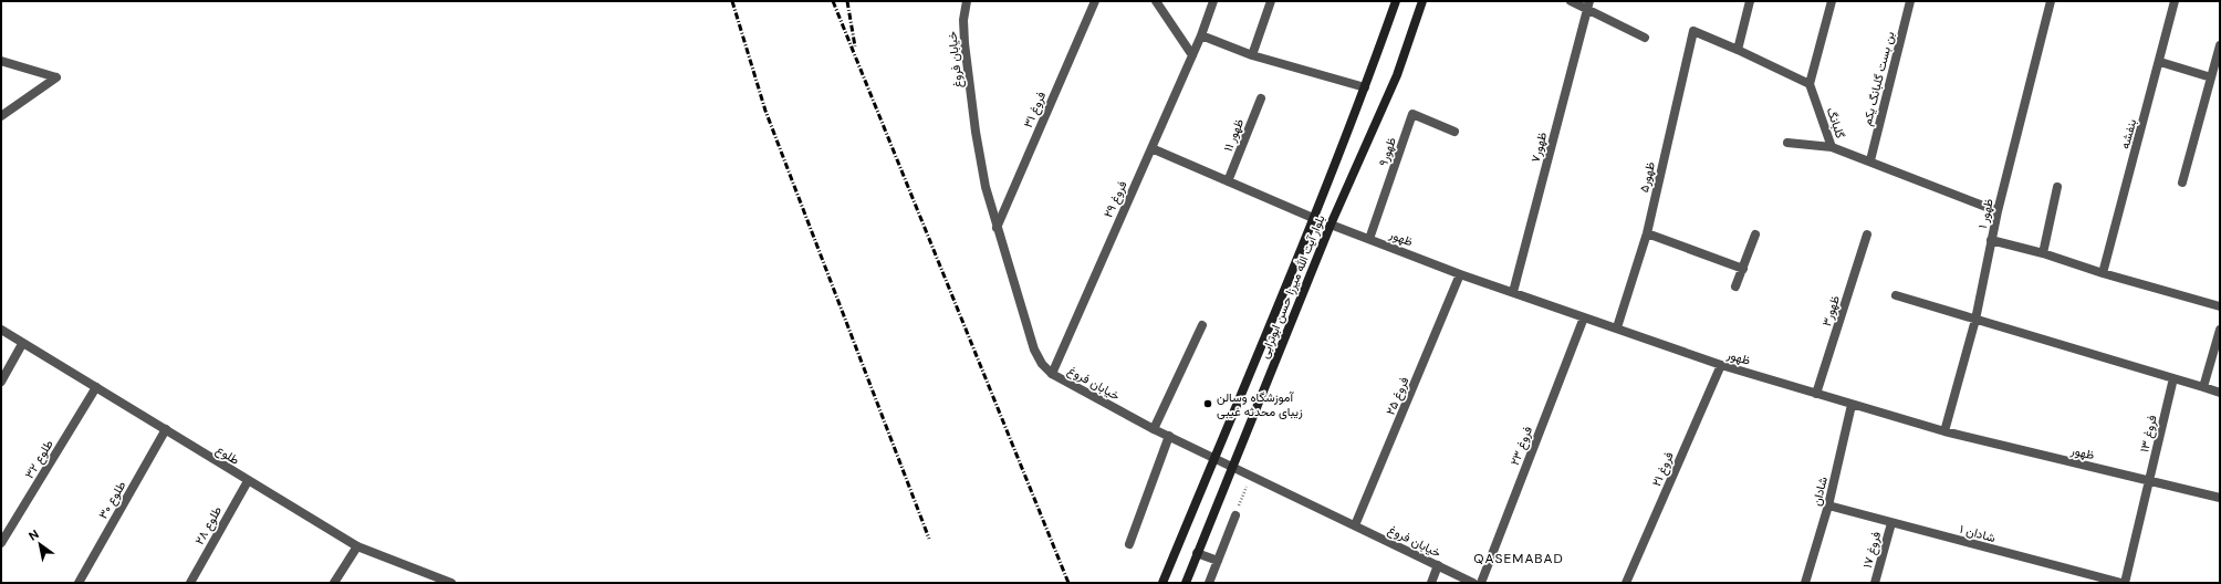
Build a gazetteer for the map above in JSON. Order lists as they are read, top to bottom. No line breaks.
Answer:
{"streets":{"main road":["بلوار آیت الله میرزا حسن ابوترابی"],"street":["خیابان فروغ","بن بست گلبانگ یکم","فروغ ۳۱","گلبانگ","بنفشه","ظهور ۱۱","ظهور۷","ظهور۹","ظهور۵","فروغ ۲۹","ظهور ۱","ظهور","ظهور۳","فروغ ۲۵","فروغ ۱۳","فروغ ۲۳","طلوع","طلوع ۳۲","فروغ ۲۱","شادان","طلوع ۳۰","طلوع ۲۸","شادان ۱","فروغ ۱۷"]},"crossings":[["خیابان فروغ","فروغ ۳۱"],["خیابان فروغ","فروغ ۲۹"],["خیابان فروغ","بلوار آیت الله میرزا حسن ابوترابی"],["خیابان فروغ","فروغ ۲۵"],["بن بست گلبانگ یکم","گلبانگ"],["گلبانگ","ظهور ۱"],["ظهور۷","ظهور"],["ظهور۹","ظهور"],["ظهور۵","ظهور"],["ظهور ۱","ظهور"],["ظهور","بلوار آیت الله میرزا حسن ابوترابی"],["ظهور","ظهور۳"],["ظهور","فروغ ۲۵"],["ظهور","فروغ ۱۳"],["ظهور","فروغ ۲۳"],["ظهور","فروغ ۲۱"],["ظهور","شادان"],["فروغ ۱۳","شادان ۱"],["طلوع","طلوع ۳۲"],["طلوع","طلوع ۳۰"],["طلوع","طلوع ۲۸"],["شادان","شادان ۱"],["شادان ۱","فروغ ۱۷"]],"districts":["QASEMABAD"],"places":["آموزشگاه وسالن زیبای محدثه غیبی"],"north":"top left"}
